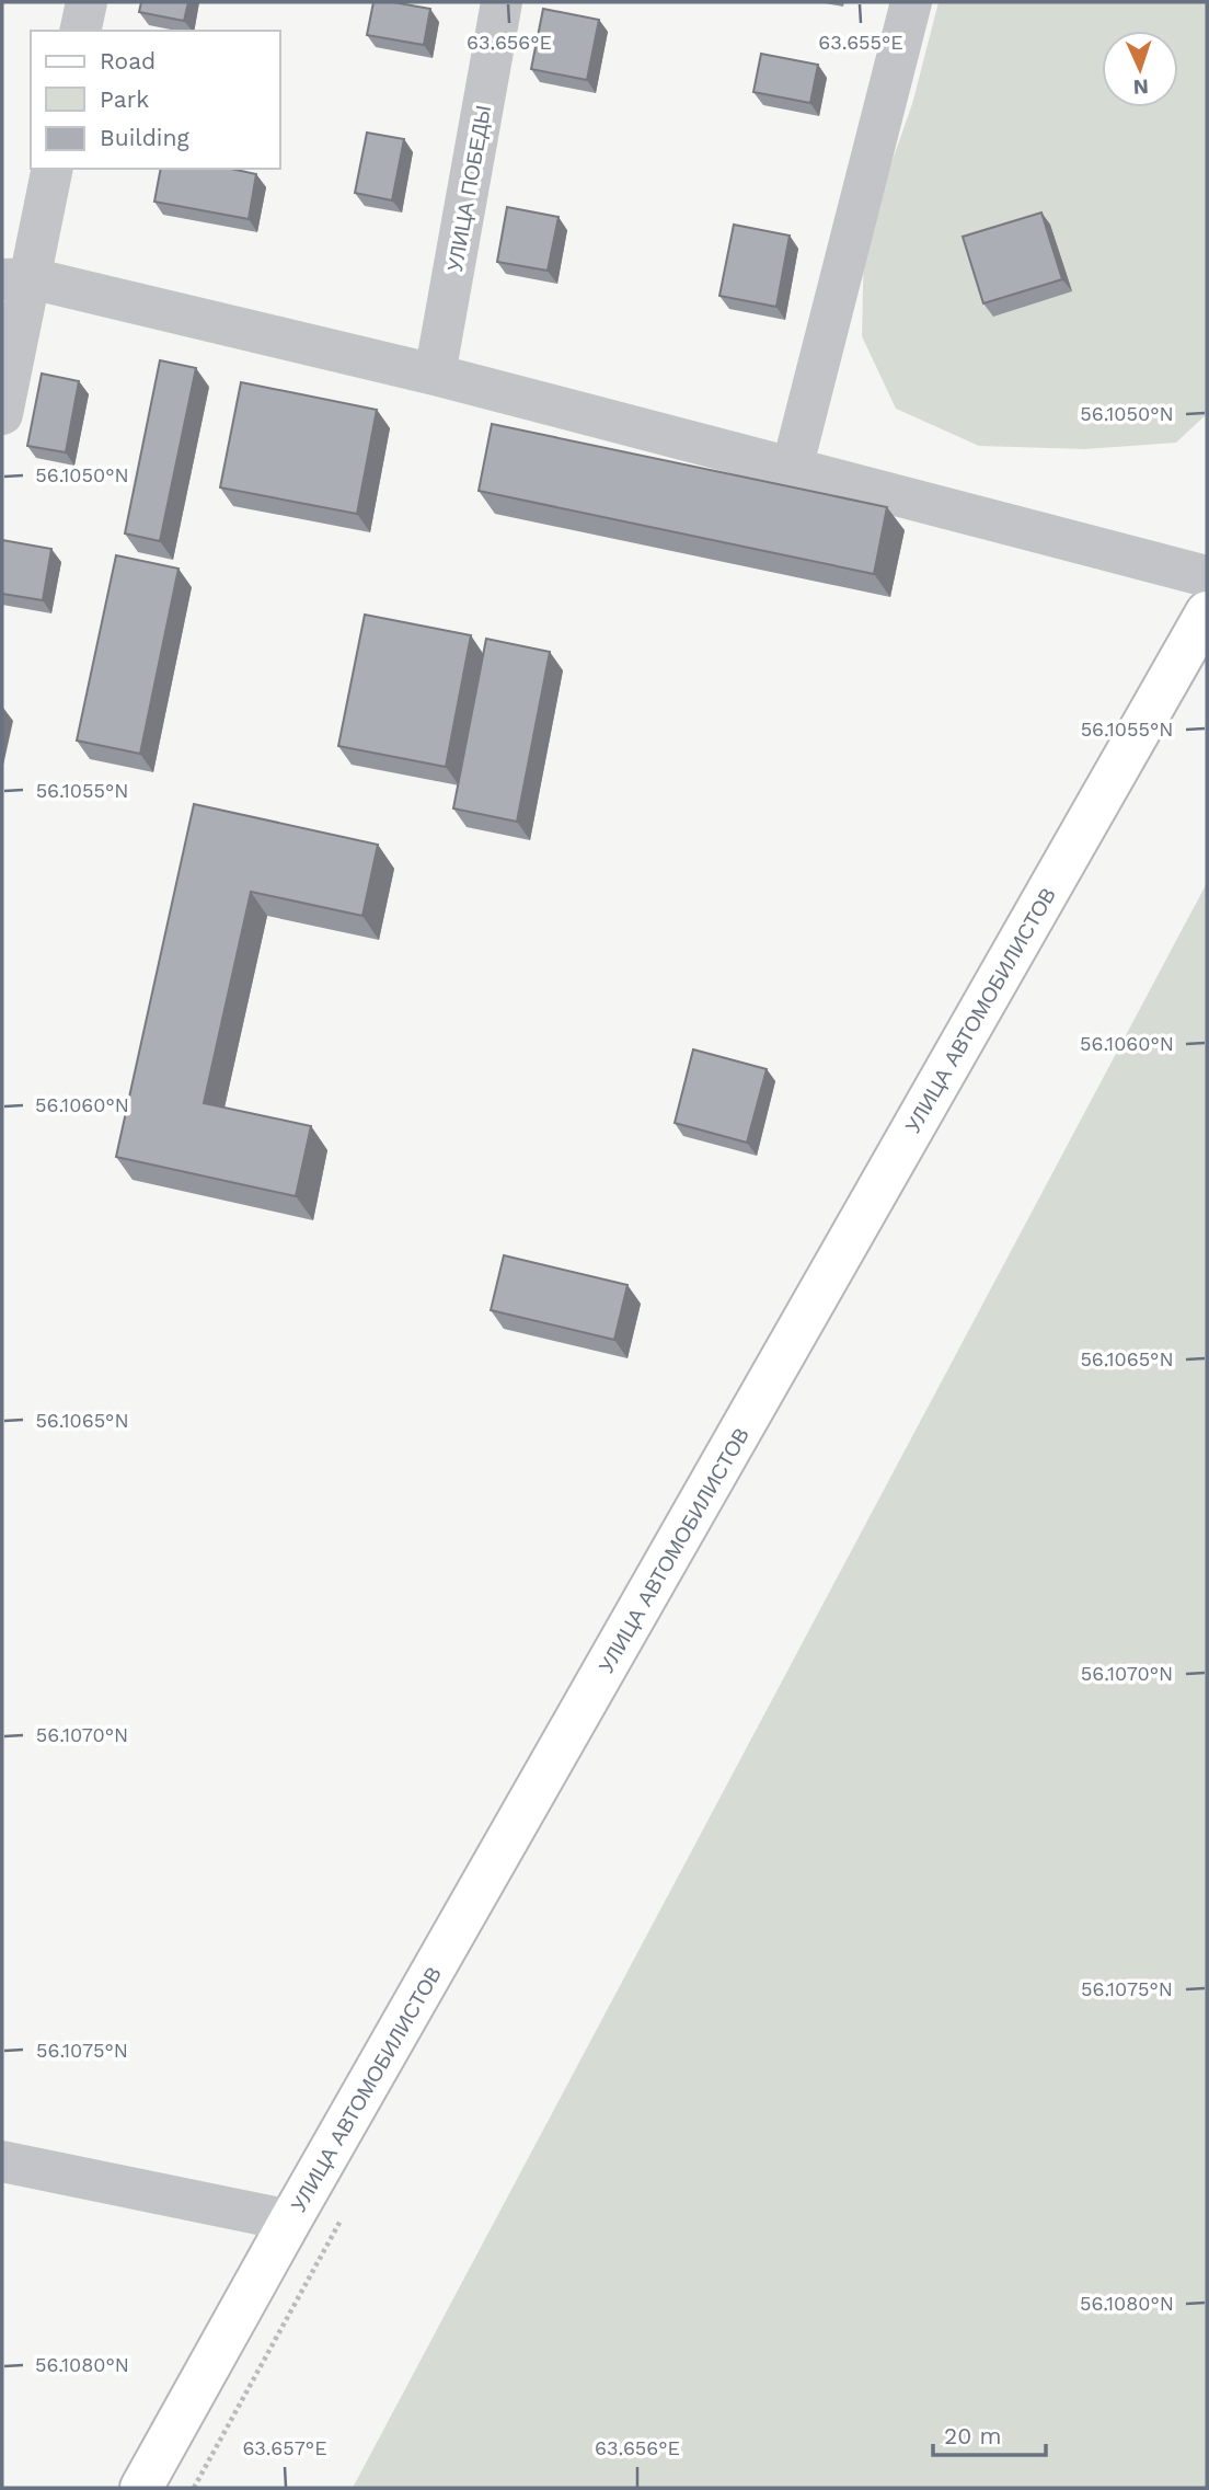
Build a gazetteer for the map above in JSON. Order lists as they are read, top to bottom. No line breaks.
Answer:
{"streets":{"main road":["УЛИЦА АВТОМОБИЛИСТОВ"],"street":["УЛИЦА ПОБЕДЫ"]},"legend":["Road","Park","Building"],"scale_bar":"20 m","north":"bottom","coordinates":["63.656°E","63.655°E","56.1050°N","56.1055°N","56.1060°N","56.1065°N","56.1070°N","56.1075°N","56.1080°N","63.657°E"]}
